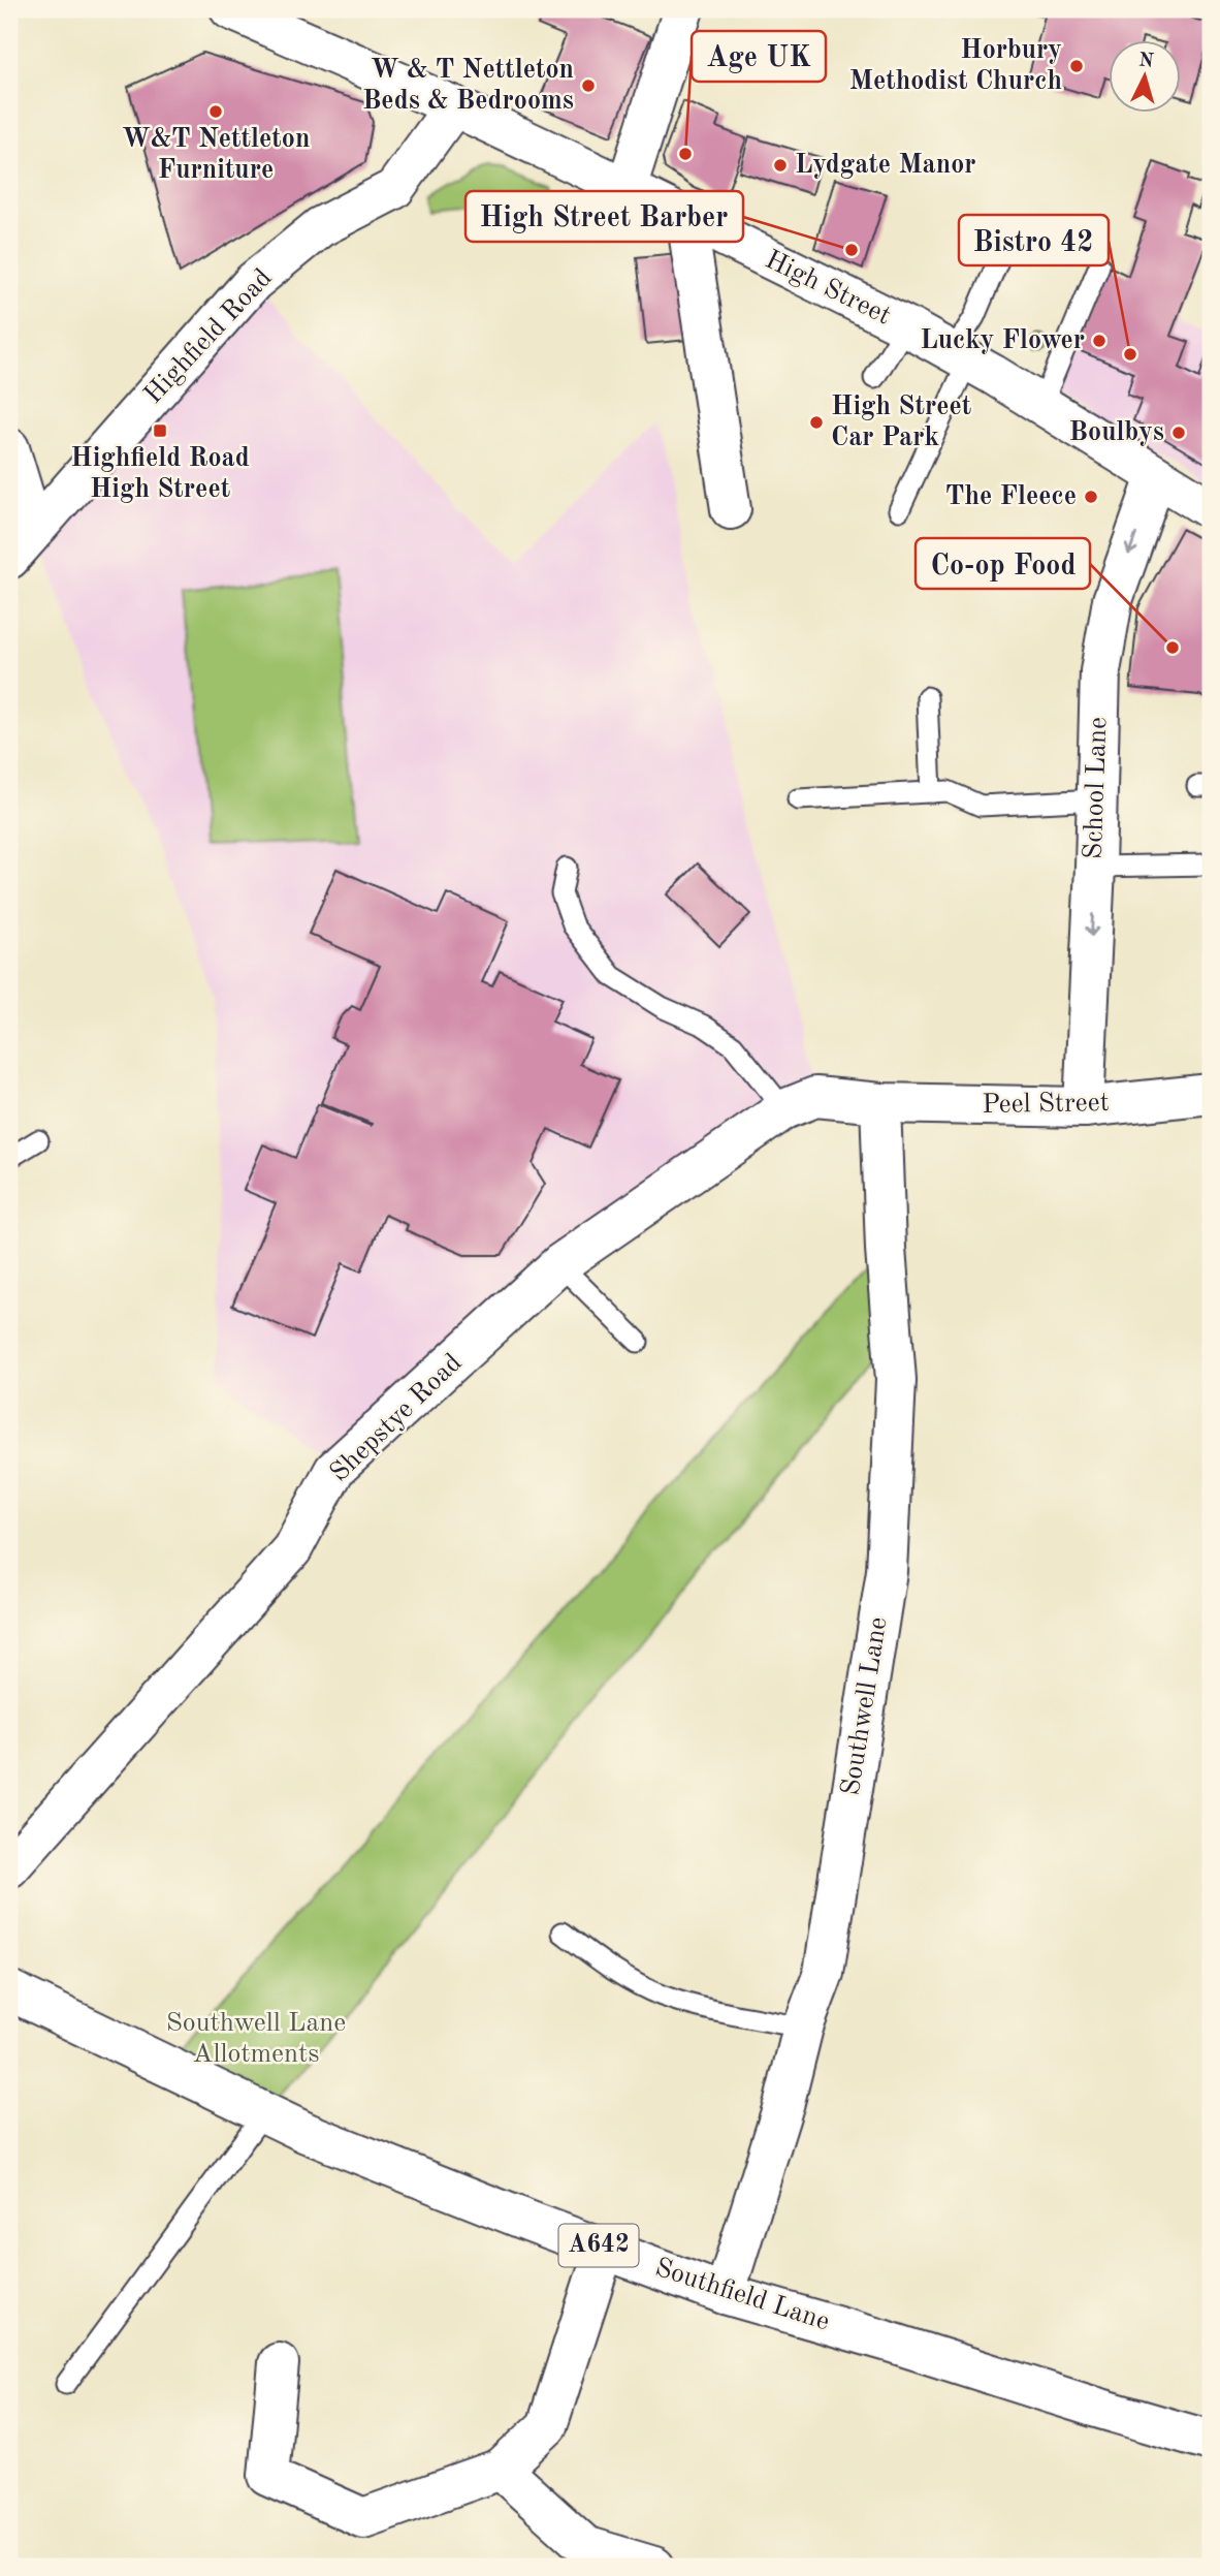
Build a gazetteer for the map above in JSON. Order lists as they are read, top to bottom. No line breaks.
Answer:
{"streets":{"main road":["High Street","Highfield Road","School Lane","Peel Street","Shepstye Road","Southwell Lane","A642","Southfield Lane"]},"crossings":[["High Street","Highfield Road"],["High Street","School Lane"],["School Lane","Peel Street"],["Peel Street","Shepstye Road"],["Peel Street","Southwell Lane"],["Shepstye Road","Southwell Lane"],["Southwell Lane","Southfield Lane"]],"one_way":["School Lane"],"parks":["Southwell Lane Allotments"],"places":{"other":["Horbury Methodist Church","W & T Nettleton Beds & Bedrooms","W&T Nettleton Furniture","Age UK","Lydgate Manor","High Street Barber","Lucky Flower","Bistro 42","High Street Car Park","Boulbys","The Fleece","Co-op Food"],"transit":["Highfield Road High Street"]},"north":"top"}
